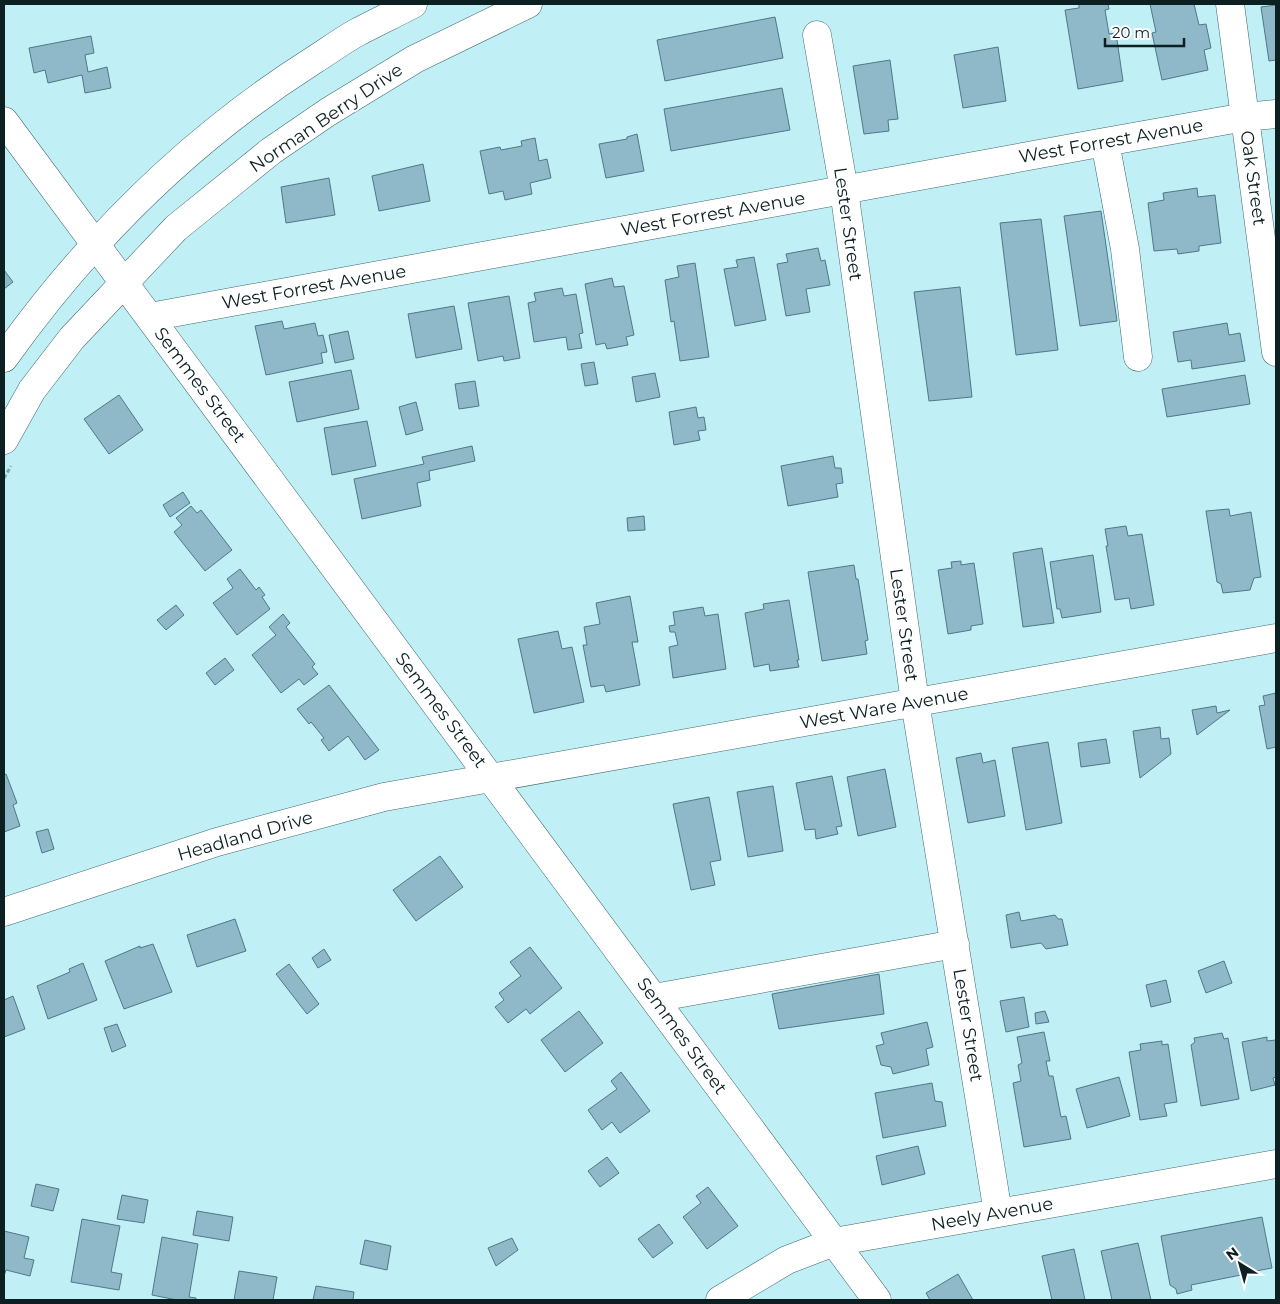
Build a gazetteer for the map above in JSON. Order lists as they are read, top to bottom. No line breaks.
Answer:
{"streets":{"street":["Norman Berry Drive","West Forrest Avenue","Oak Street","Lester Street","Semmes Street","West Ware Avenue","Headland Drive","Neely Avenue"]},"crossings":[["Norman Berry Drive","Semmes Street"],["West Forrest Avenue","Oak Street"],["West Forrest Avenue","Lester Street"],["West Forrest Avenue","Semmes Street"],["Lester Street","West Ware Avenue"],["Lester Street","Neely Avenue"],["Semmes Street","West Ware Avenue"],["Semmes Street","Headland Drive"],["Semmes Street","Neely Avenue"],["West Ware Avenue","Headland Drive"]],"scale_bar":"20 m","north":"top left"}
